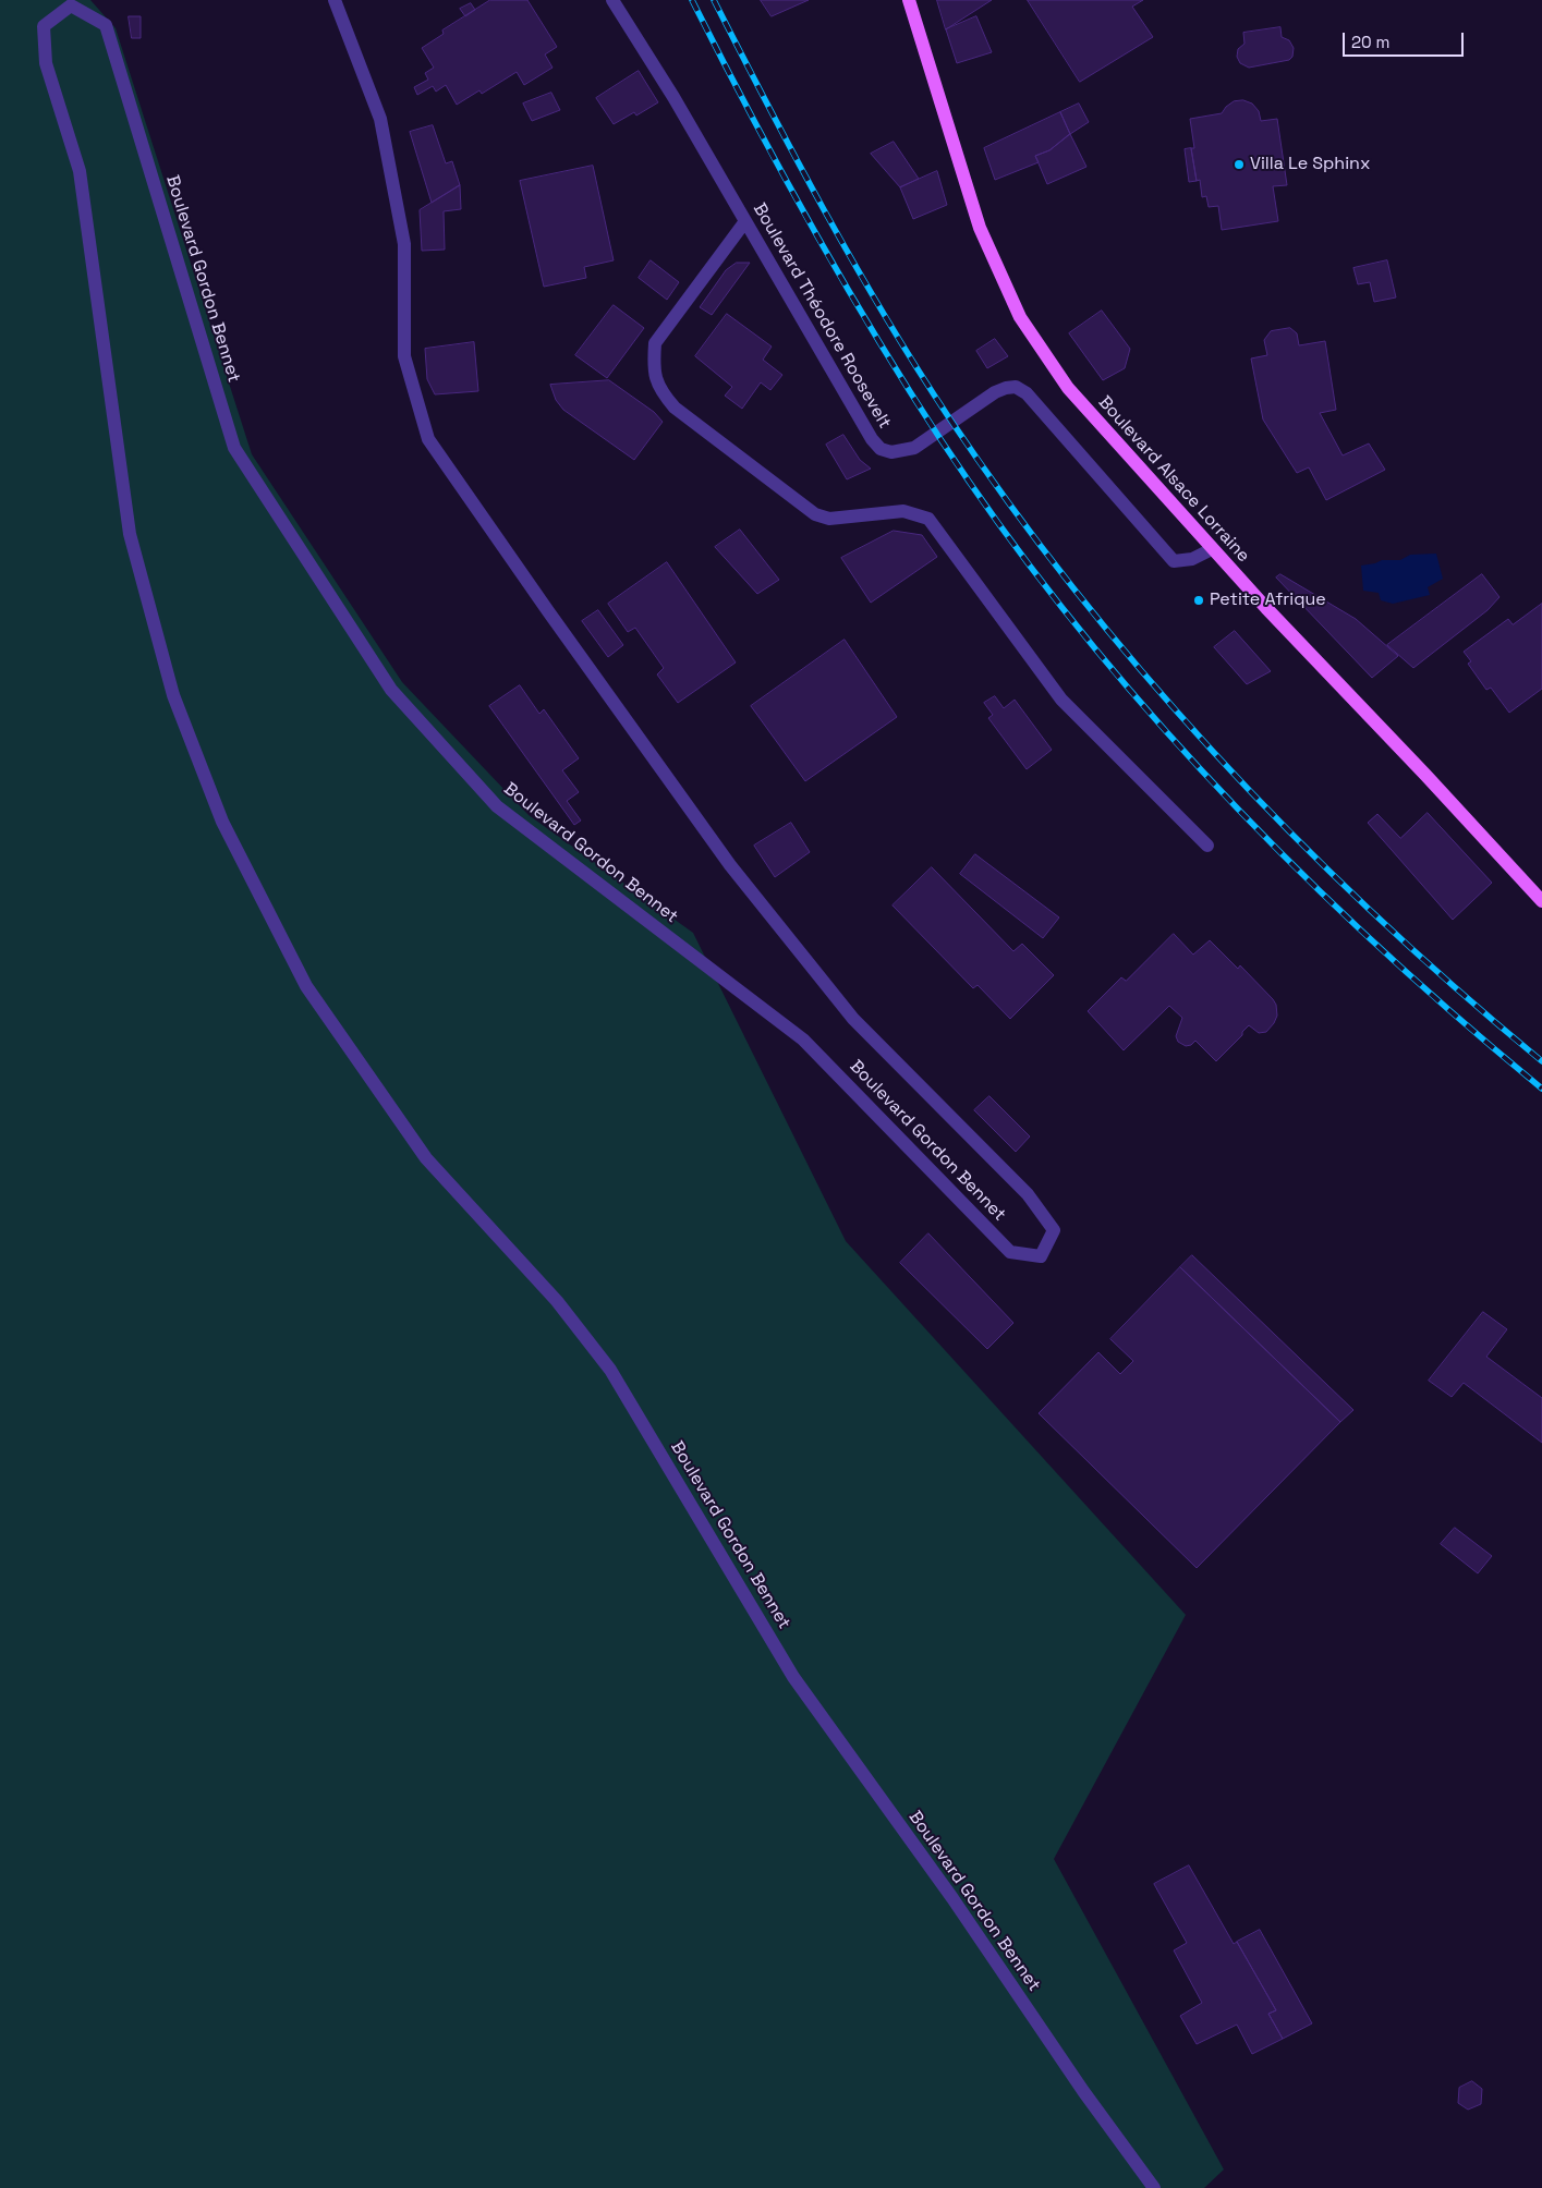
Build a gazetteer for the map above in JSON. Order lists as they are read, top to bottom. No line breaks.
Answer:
{"streets":{"main road":["Boulevard Alsace Lorraine"],"street":["Boulevard Gordon Bennet","Boulevard Théodore Roosevelt"]},"crossings":[["Boulevard Théodore Roosevelt","Boulevard Alsace Lorraine"]],"places":["Villa Le Sphinx","Petite Afrique"],"scale_bar":"20 m"}
